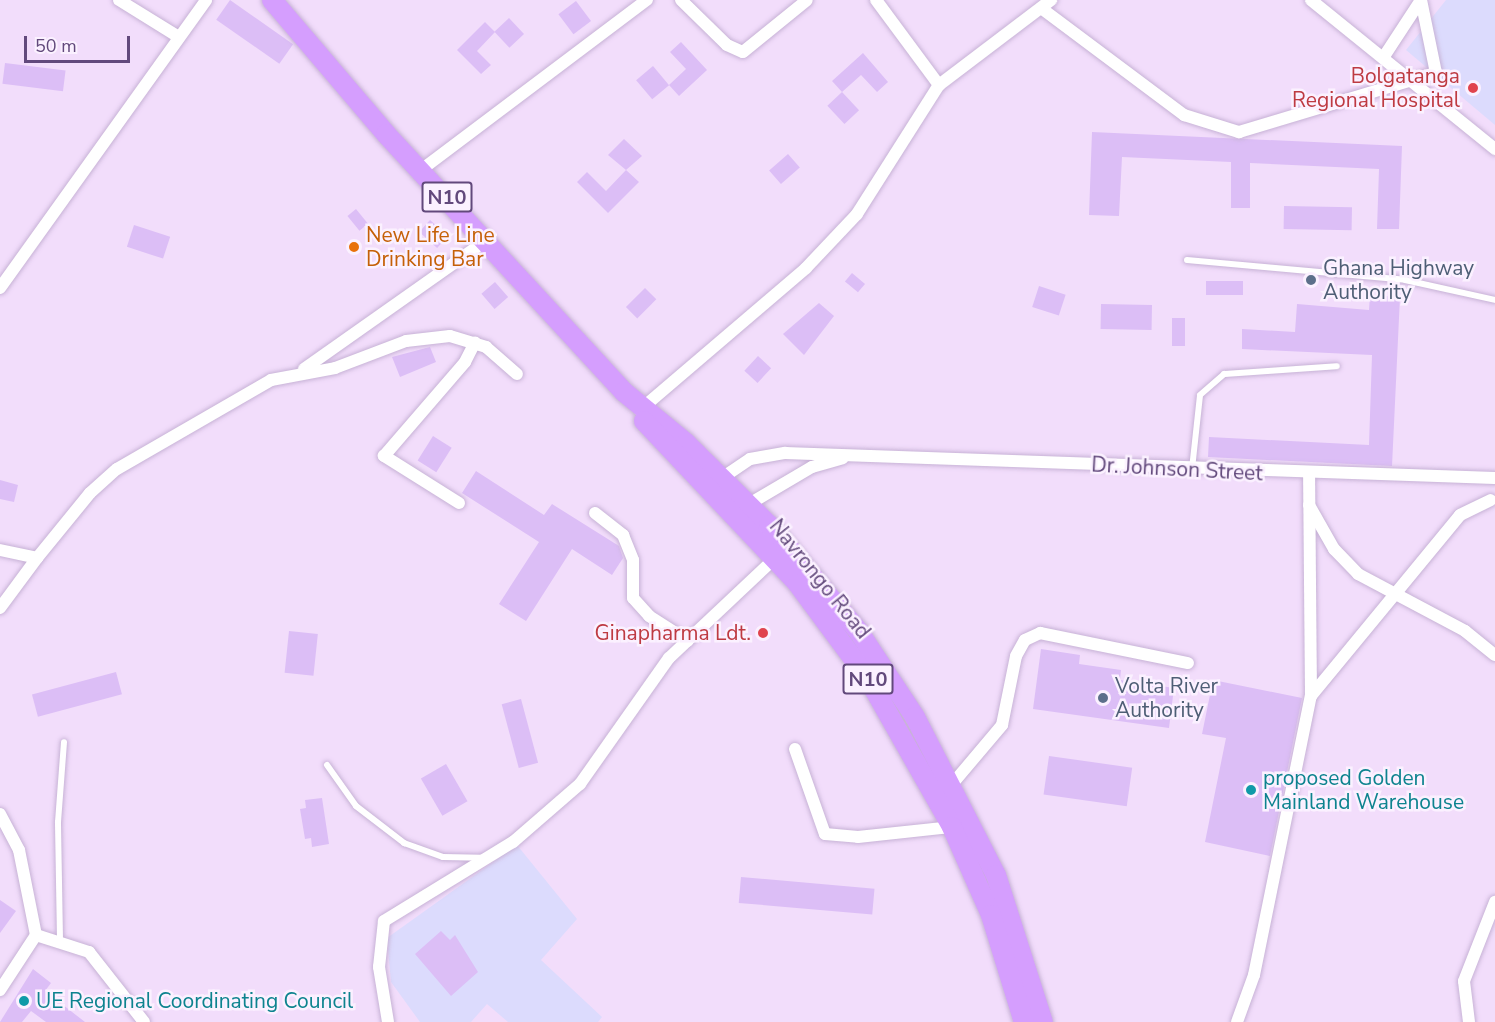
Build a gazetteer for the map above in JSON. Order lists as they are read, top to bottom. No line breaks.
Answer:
{"streets":{"highway":["N10","Navrongo Road"],"street":["Dr. Johnson Street"]},"crossings":[["N10","Navrongo Road"],["Dr. Johnson Street","Navrongo Road"]],"places":["Bolgatanga Regional Hospital","New Life Line Drinking Bar","Ghana Highway Authority","Ginapharma Ldt.","Volta River Authority","proposed Golden Mainland Warehouse","UE Regional Coordinating Council"],"scale_bar":"50 m"}
